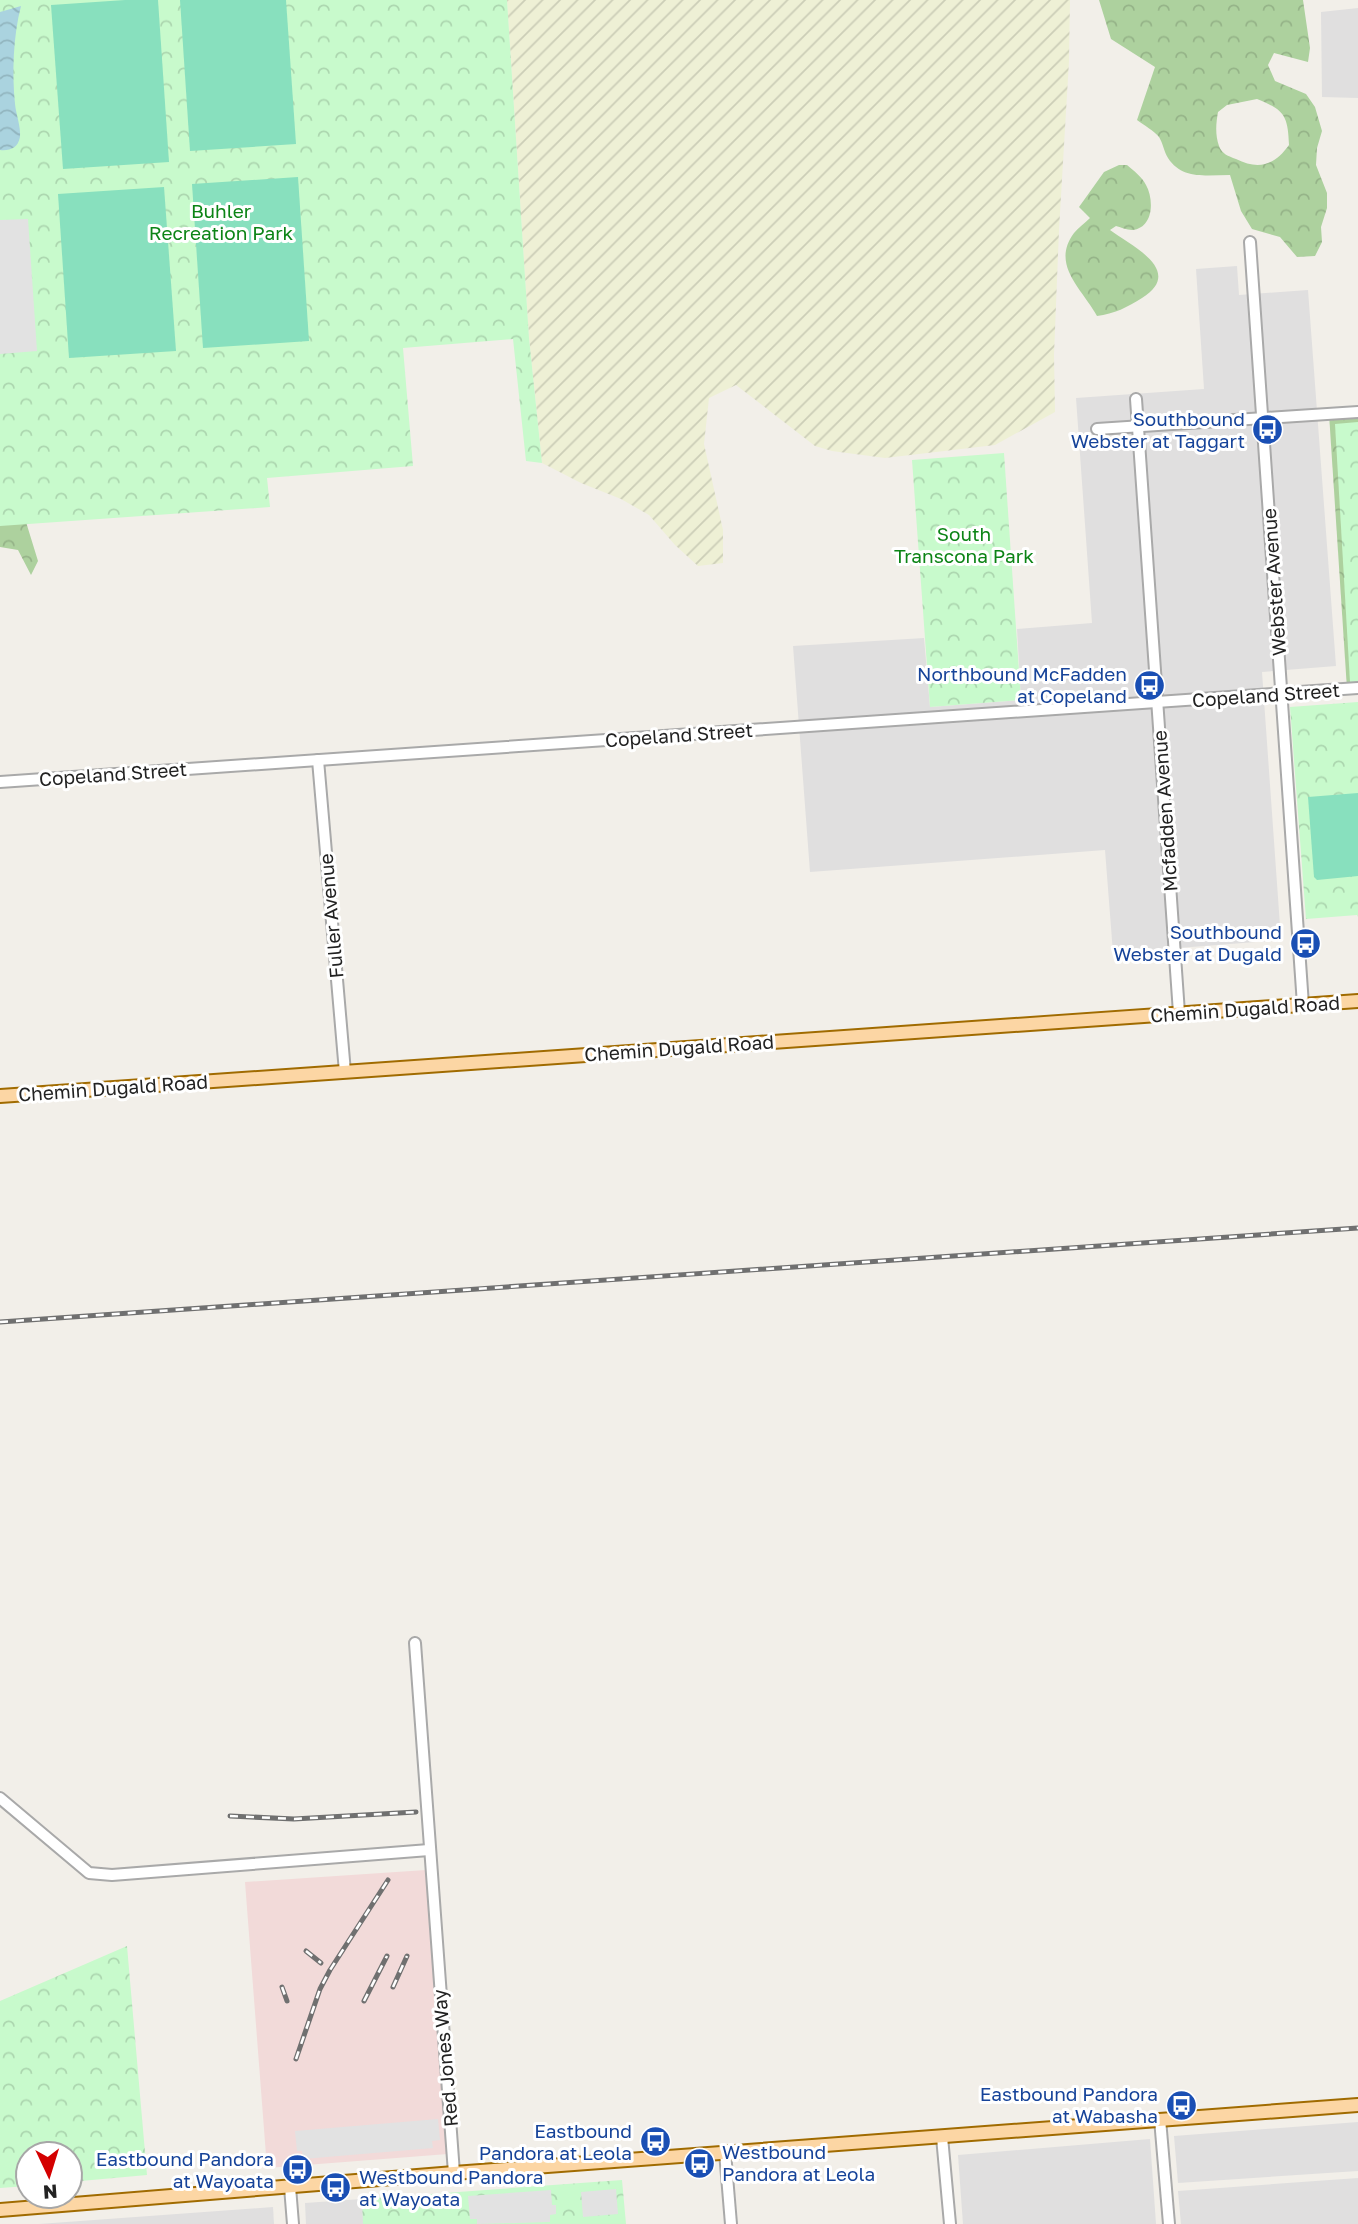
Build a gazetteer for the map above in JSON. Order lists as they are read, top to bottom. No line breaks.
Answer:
{"streets":{"main road":["Chemin Dugald Road"],"street":["Webster Avenue","Copeland Street","Mcfadden Avenue","Fuller Avenue","Red Jones Way"]},"crossings":[["Webster Avenue","Copeland Street"],["Webster Avenue","Chemin Dugald Road"],["Copeland Street","Mcfadden Avenue"],["Copeland Street","Fuller Avenue"],["Mcfadden Avenue","Chemin Dugald Road"],["Fuller Avenue","Chemin Dugald Road"]],"parks":["Buhler Recreation Park","South Transcona Park"],"places":{"bus stop":["Southbound Webster at Taggart","Northbound McFadden at Copeland","Southbound Webster at Dugald","Eastbound Pandora at Wabasha","Eastbound Pandora at Leola","Westbound Pandora at Leola","Eastbound Pandora at Wayoata","Westbound Pandora at Wayoata"]},"north":"bottom"}
